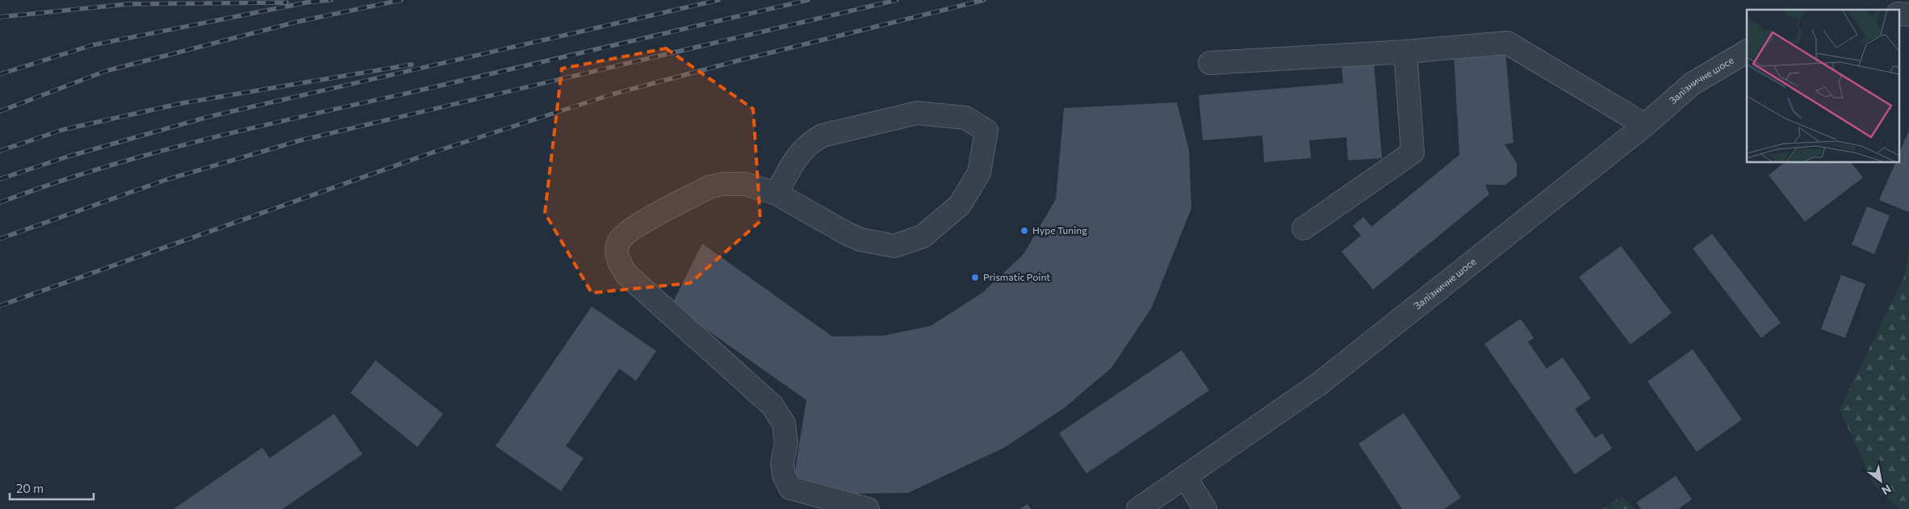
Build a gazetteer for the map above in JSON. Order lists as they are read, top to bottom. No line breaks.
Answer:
{"streets":{"street":["Залізничне шосе"]},"places":["Hype Tuning","Prismatic Point"],"scale_bar":"20 m","north":"bottom right"}
